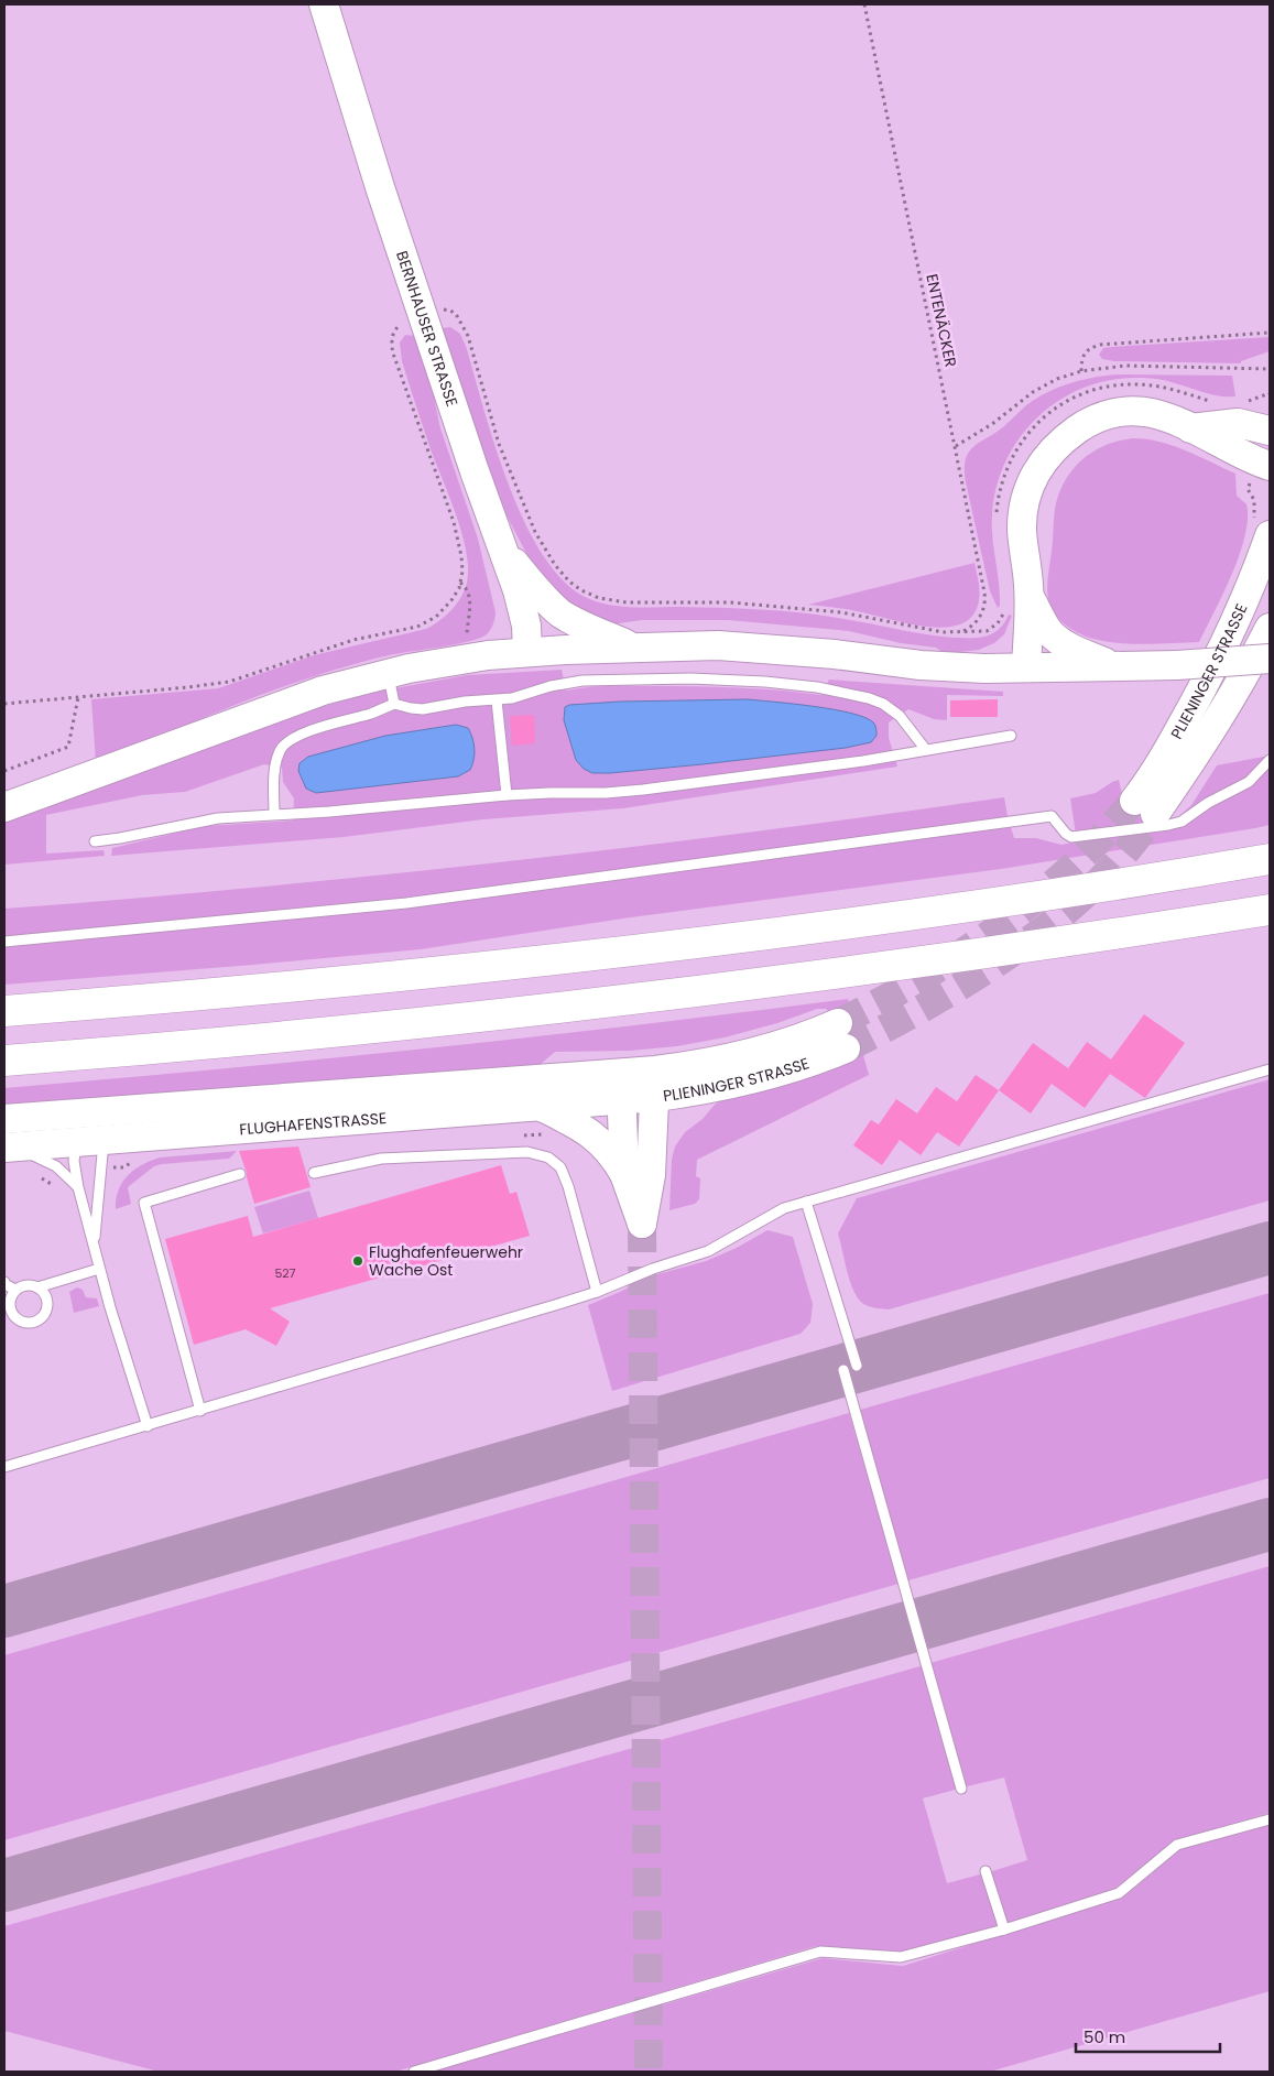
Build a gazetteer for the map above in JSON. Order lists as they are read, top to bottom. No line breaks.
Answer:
{"streets":{"main road":["BERNHAUSER STRASSE","PLIENINGER STRASSE","FLUGHAFENSTRASSE"],"path":["ENTENÄCKER"]},"crossings":[["PLIENINGER STRASSE","FLUGHAFENSTRASSE"]],"places":["Flughafenfeuerwehr Wache Ost"],"house_numbers":["527"],"scale_bar":"50 m"}
